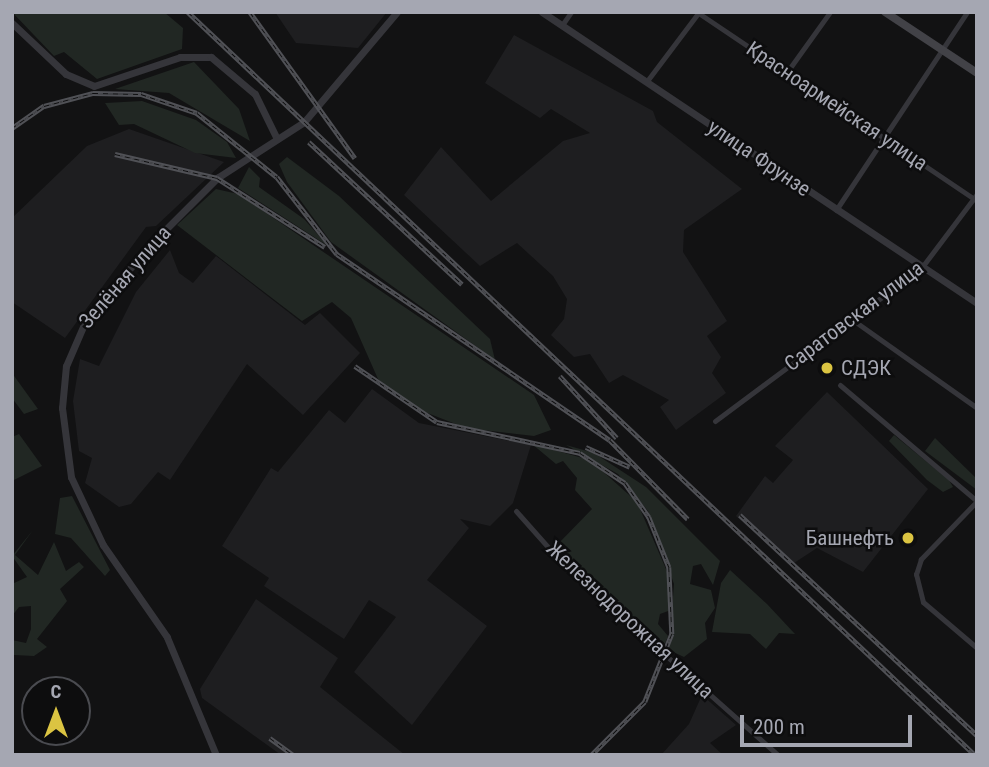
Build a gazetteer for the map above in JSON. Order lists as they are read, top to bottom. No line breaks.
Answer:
{"streets":{"street":["Красноармейская улица","улица Фрунзе","Зелёная улица","Саратовская улица","Железнодорожная улица"]},"crossings":[["Красноармейская улица","Саратовская улица"],["улица Фрунзе","Саратовская улица"]],"places":["СДЭК","Башнефть"],"scale_bar":"200 m","north":"top"}
